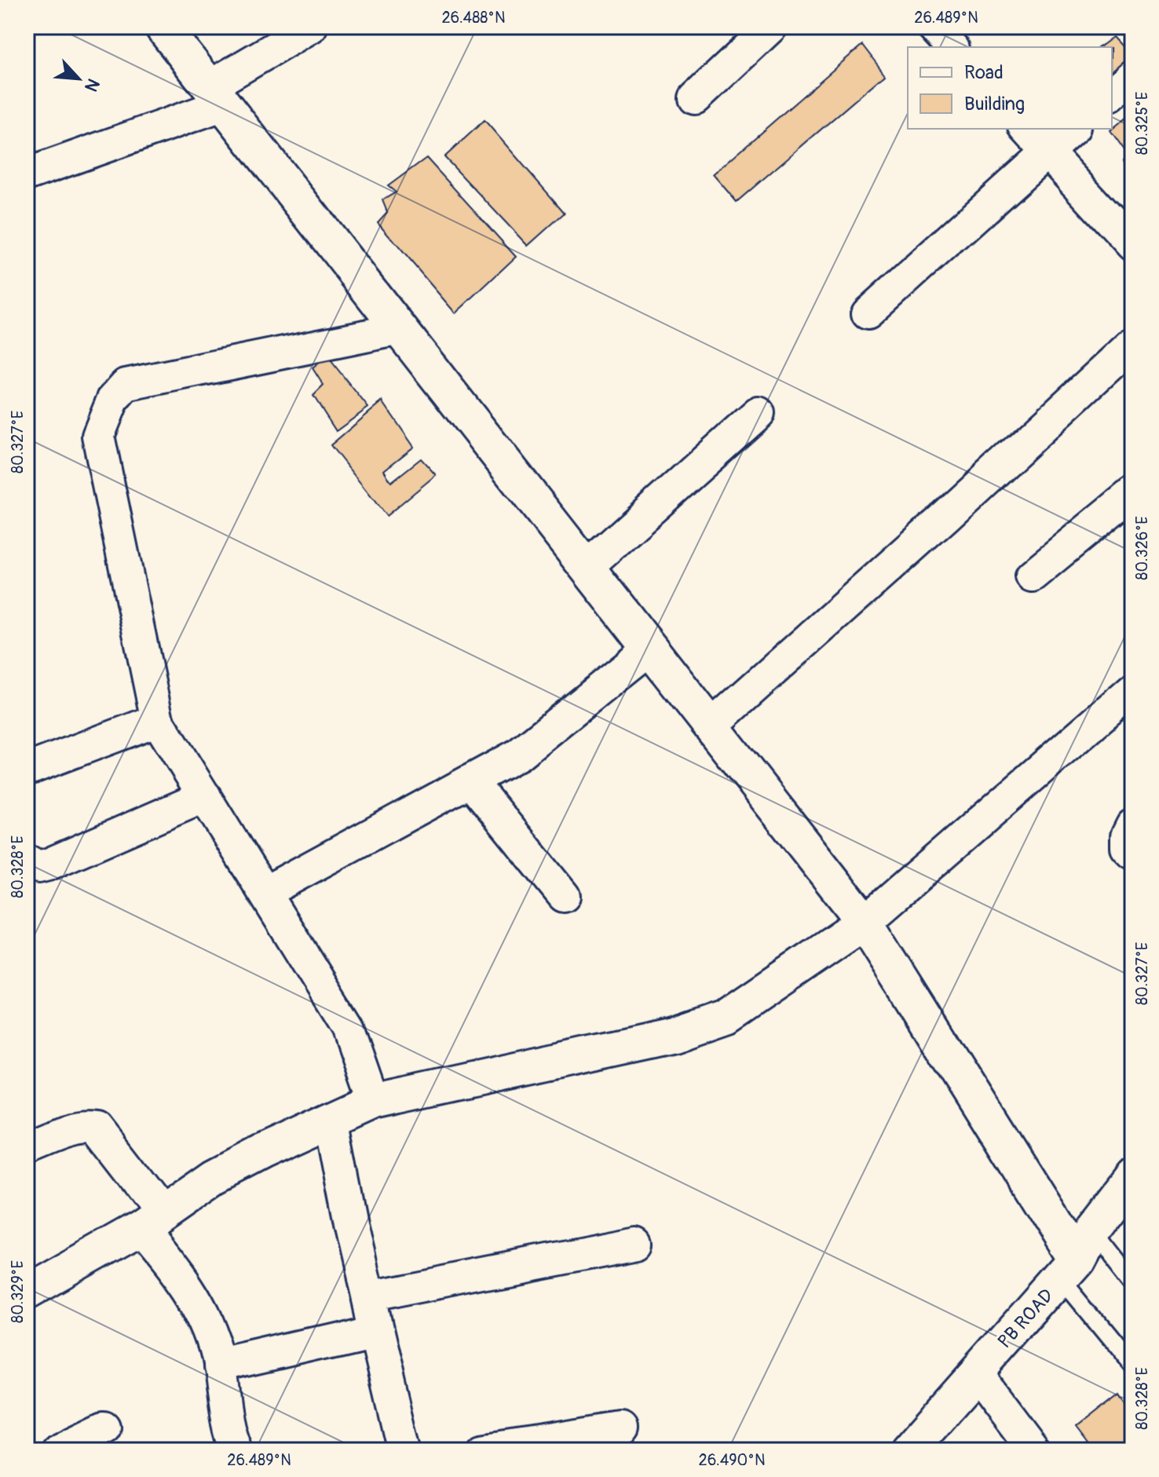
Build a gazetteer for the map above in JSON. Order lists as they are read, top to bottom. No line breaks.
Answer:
{"streets":{"street":["PB ROAD"]},"legend":["Road","Building"],"north":"bottom right","coordinates":["26.488°N","26.489°N","80.325°E","80.327°E","80.326°E","80.328°E","80.329°E","26.490°N"]}
